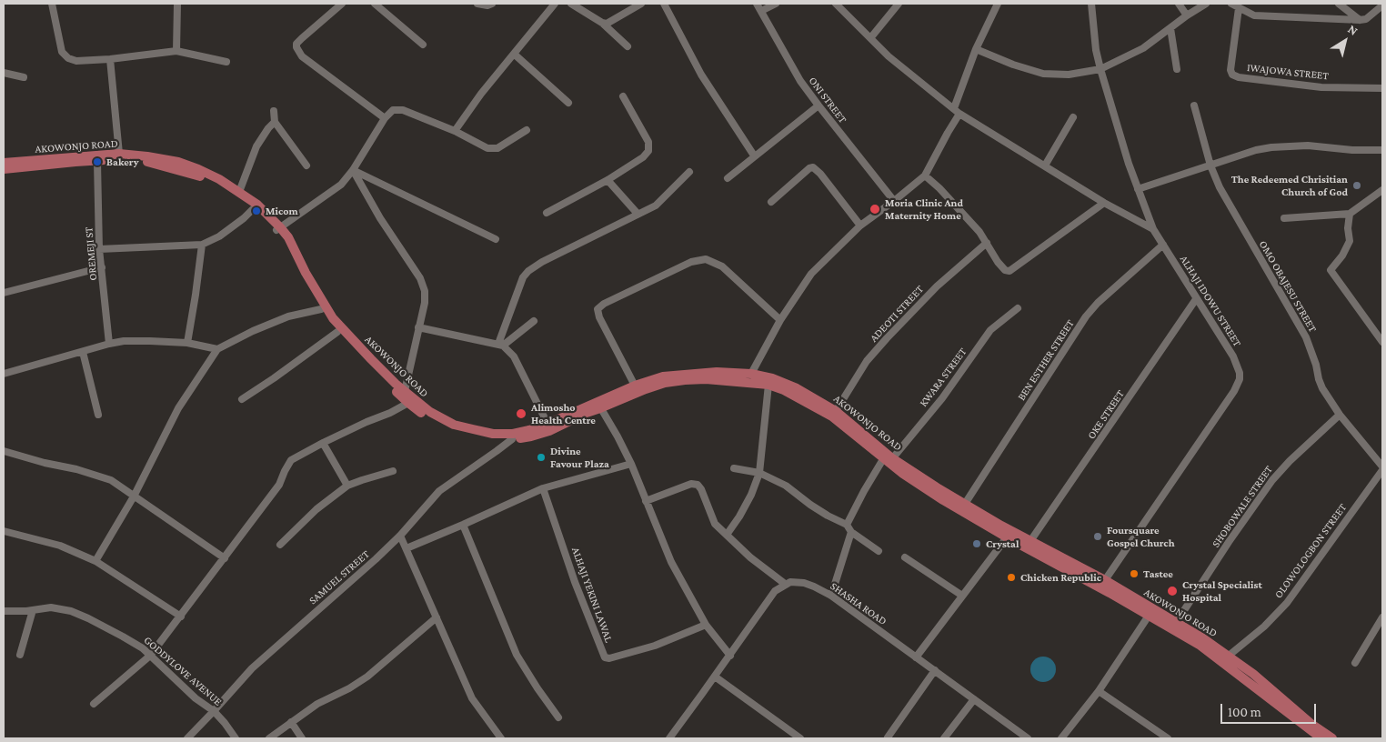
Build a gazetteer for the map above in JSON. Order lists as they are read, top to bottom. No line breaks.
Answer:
{"streets":{"main road":["AKOWONJO ROAD"],"street":["IWAJOWA STREET","ONI STREET","OREMEJI ST","OMO OBAJESU STREET","ALHAJI IDOWU STREET","ADEOTI STREET","BEN ESTHER STREET","KWARA STREET","OKE STREET","SHOBOWALE STREET","OLOWOLOGBON STREET","SAMUEL STREET","ALHAJI YEKINI LAWAL","SHASHA ROAD","GODDYLOVE AVENUE"]},"crossings":[["AKOWONJO ROAD","OREMEJI ST"],["AKOWONJO ROAD","ALHAJI IDOWU STREET"],["AKOWONJO ROAD","ADEOTI STREET"],["AKOWONJO ROAD","BEN ESTHER STREET"],["AKOWONJO ROAD","KWARA STREET"],["AKOWONJO ROAD","OKE STREET"],["AKOWONJO ROAD","SHOBOWALE STREET"],["AKOWONJO ROAD","OLOWOLOGBON STREET"],["AKOWONJO ROAD","SAMUEL STREET"],["OMO OBAJESU STREET","SHOBOWALE STREET"],["OMO OBAJESU STREET","OLOWOLOGBON STREET"],["ALHAJI IDOWU STREET","BEN ESTHER STREET"],["ALHAJI IDOWU STREET","OKE STREET"],["SAMUEL STREET","GODDYLOVE AVENUE"]],"places":["Bakery","The Redeemed Chrisitian Church of God","Moria Clinic And Maternity Home","Micom","Alimosho Health Centre","Divine Favour Plaza","Foursquare Gospel Church","Crystal","Tastee","Chicken Republic","Crystal Specialist Hospital"],"scale_bar":"100 m","north":"top right"}
